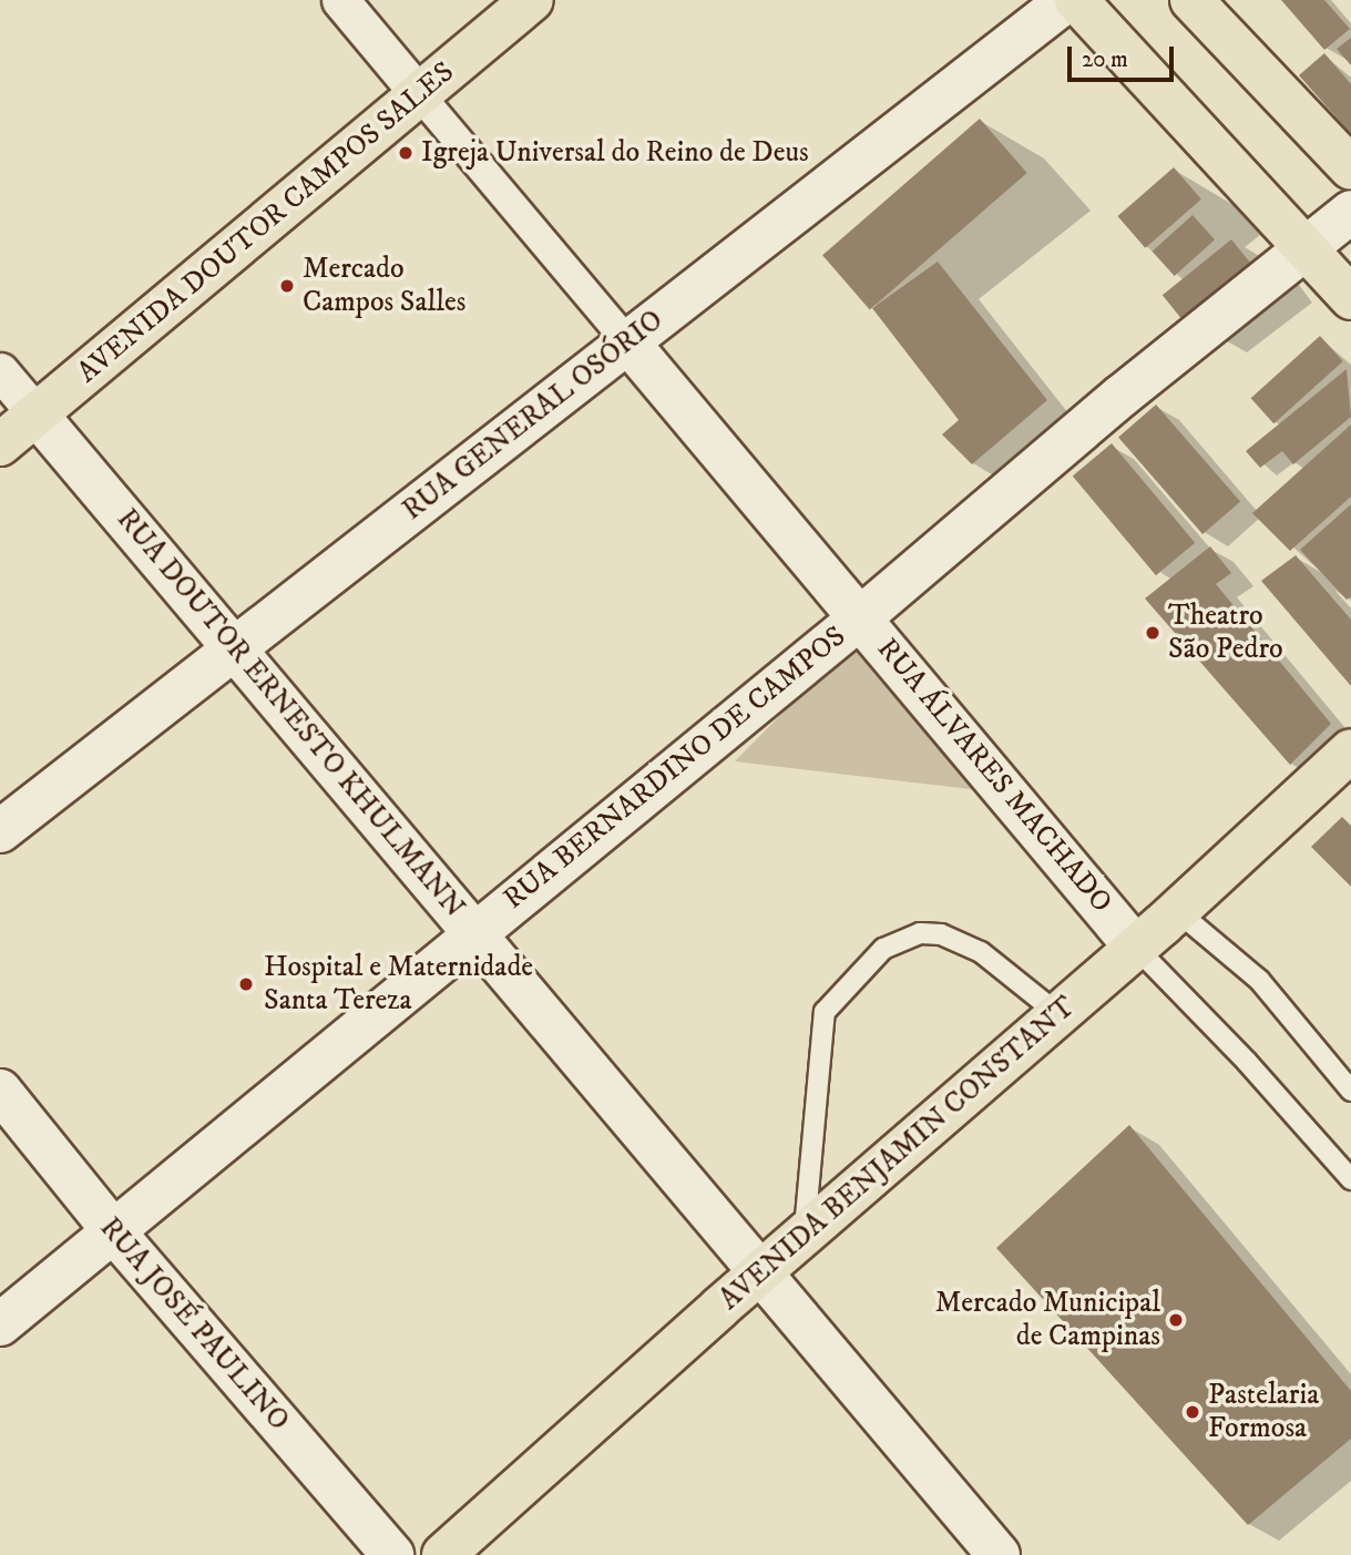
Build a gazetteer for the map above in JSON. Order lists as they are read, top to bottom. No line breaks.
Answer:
{"streets":{"main road":["AVENIDA DOUTOR CAMPOS SALES","AVENIDA BENJAMIN CONSTANT"],"street":["RUA GENERAL OSÓRIO","RUA DOUTOR ERNESTO KHULMANN","RUA BERNARDINO DE CAMPOS","RUA ÁLVARES MACHADO","RUA JOSÉ PAULINO"]},"crossings":[["AVENIDA DOUTOR CAMPOS SALES","RUA DOUTOR ERNESTO KHULMANN"],["AVENIDA DOUTOR CAMPOS SALES","RUA ÁLVARES MACHADO"],["RUA GENERAL OSÓRIO","RUA DOUTOR ERNESTO KHULMANN"],["RUA GENERAL OSÓRIO","RUA ÁLVARES MACHADO"],["RUA DOUTOR ERNESTO KHULMANN","RUA BERNARDINO DE CAMPOS"],["RUA DOUTOR ERNESTO KHULMANN","AVENIDA BENJAMIN CONSTANT"],["RUA BERNARDINO DE CAMPOS","RUA ÁLVARES MACHADO"],["RUA BERNARDINO DE CAMPOS","RUA JOSÉ PAULINO"],["RUA ÁLVARES MACHADO","AVENIDA BENJAMIN CONSTANT"]],"places":["Igreja Universal do Reino de Deus","Mercado Campos Salles","Theatro São Pedro","Hospital e Maternidade Santa Tereza","Mercado Municipal de Campinas","Pastelaria Formosa"],"scale_bar":"20 m"}
